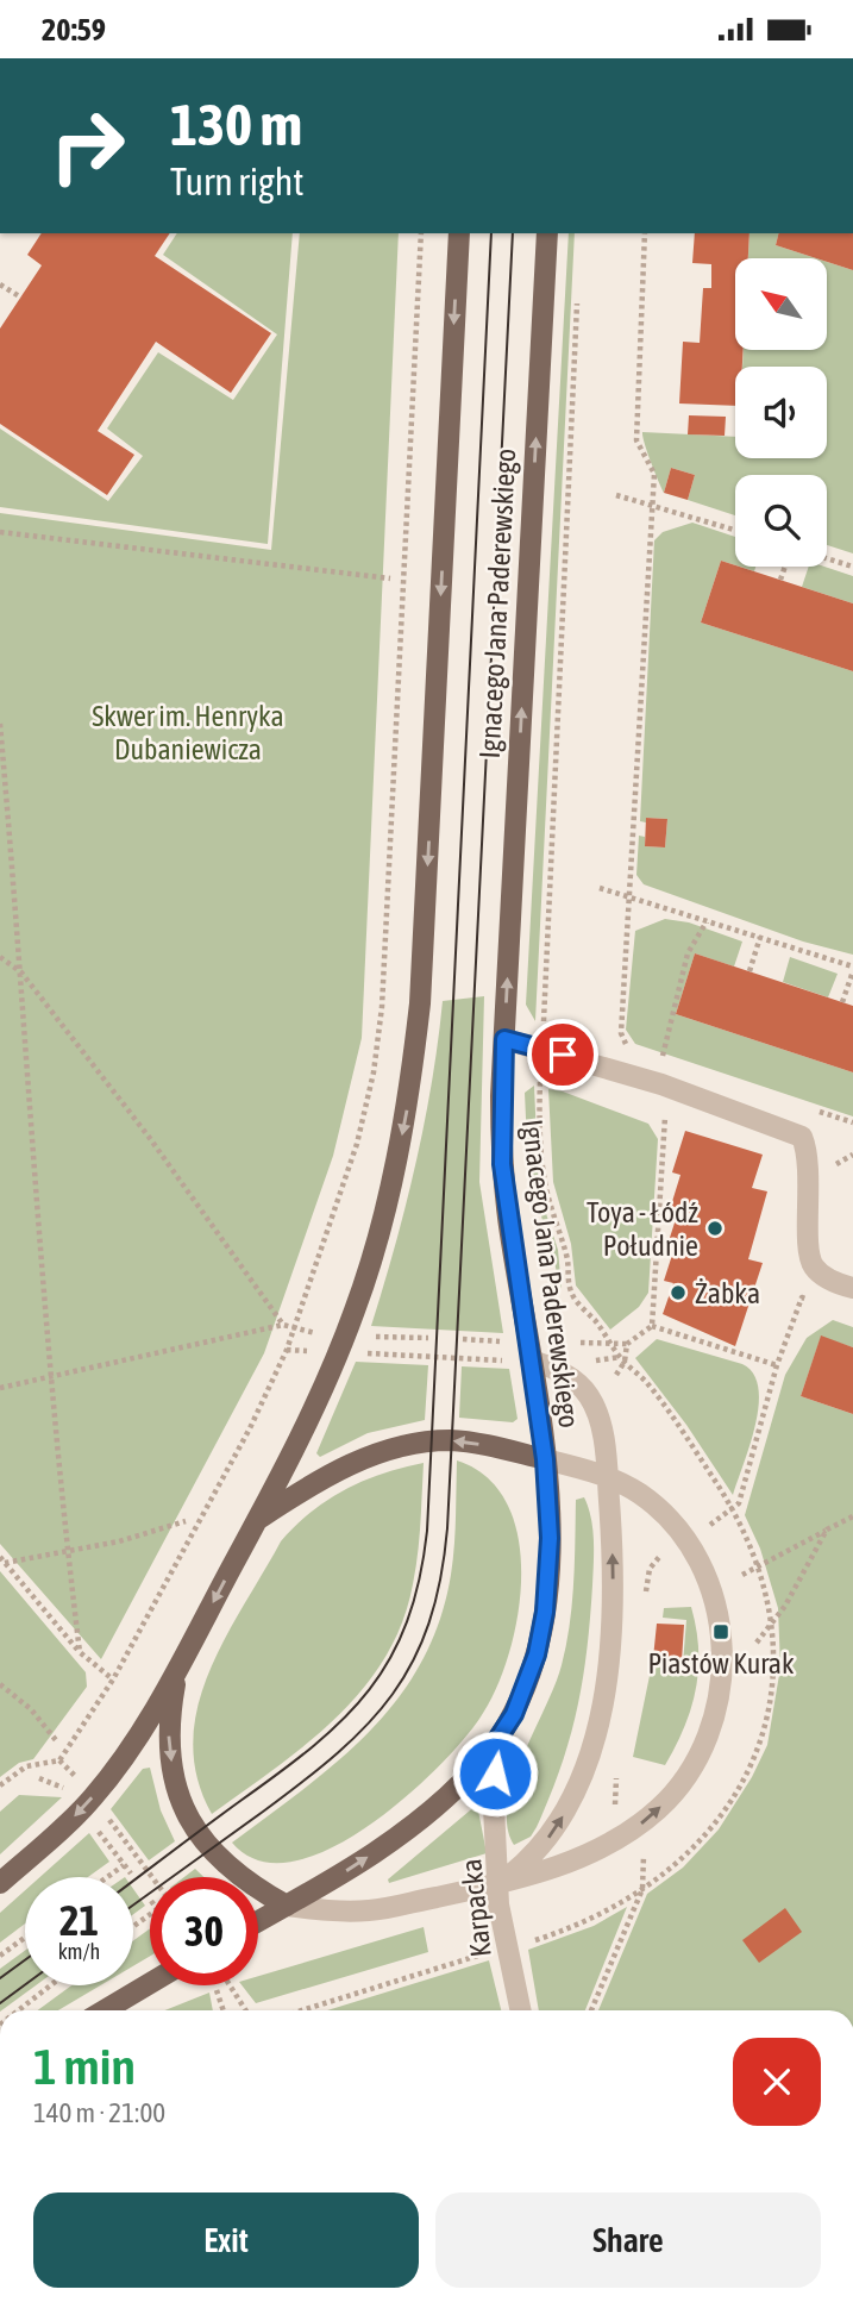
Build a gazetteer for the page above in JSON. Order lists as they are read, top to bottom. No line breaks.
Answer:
{"streets":{"main road":["Ignacego Jana Paderewskiego"],"street":["Karpacka"]},"crossings":[["Ignacego Jana Paderewskiego","Karpacka"]],"parks":["Skwer im. Henryka Dubaniewicza"],"places":{"other":["Toya - Łódź Południe","Żabka"],"transit":["Piastów Kurak"]},"north":"top left","page":{"status":"20:59","turn":["130 m","Turn right"],"speed":"21 km/h","limit":"30","heading":["1 min","140 m · 21:00"],"buttons":["Exit","Share"]}}
